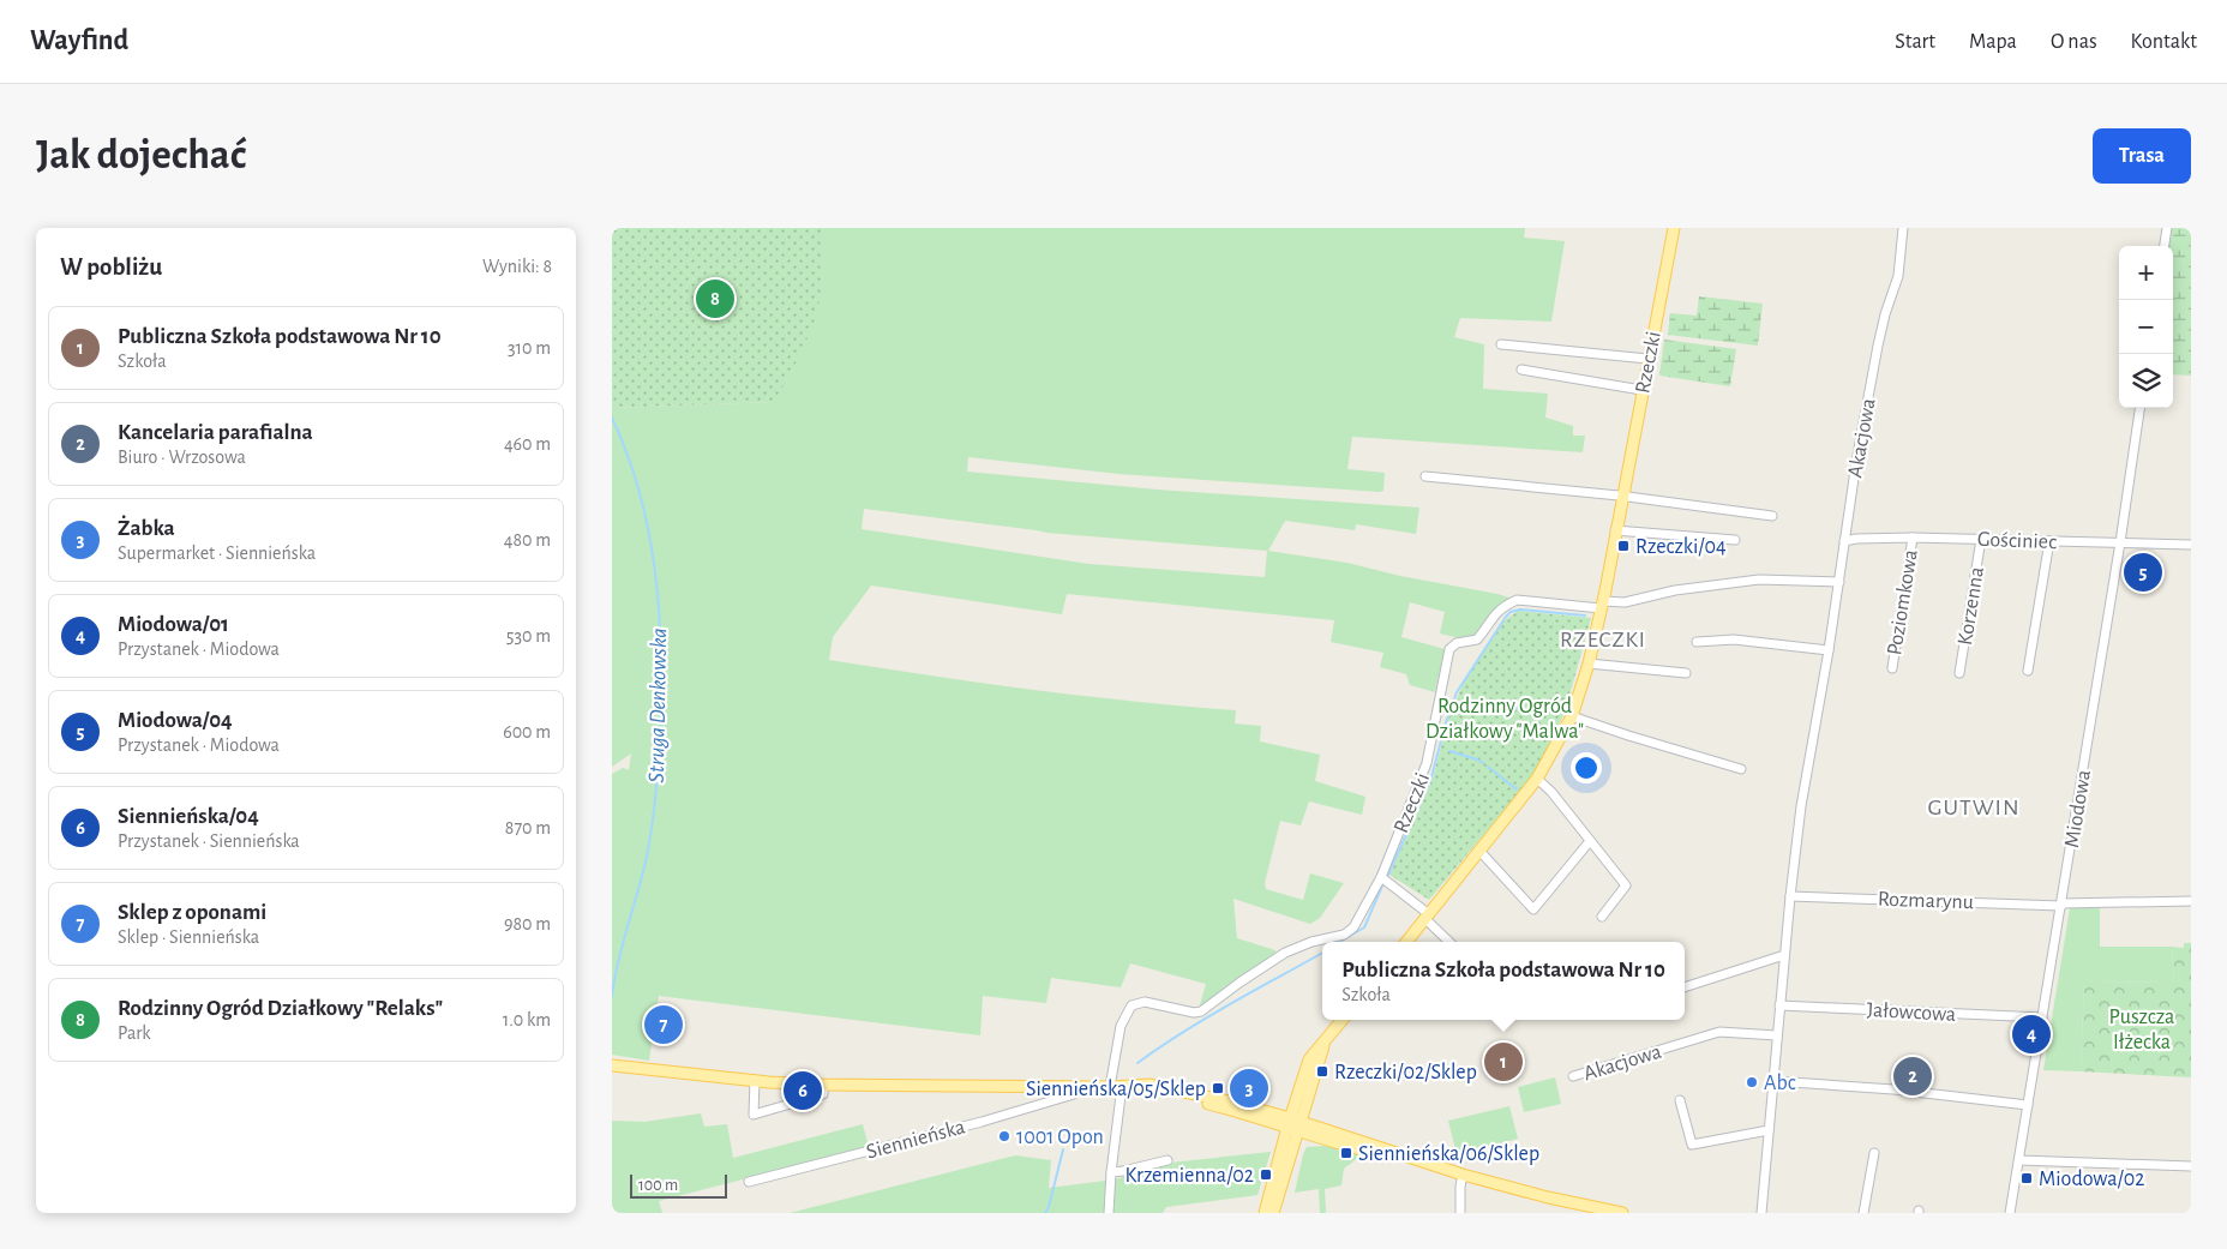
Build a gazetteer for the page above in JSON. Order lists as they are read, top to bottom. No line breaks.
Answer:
{"streets":{"main road":["Rzeczki","Siennieńska"],"street":["Akacjowa","Gościniec","Poziomkowa","Korzenna","Miodowa","Rozmarynu","Jałowcowa"]},"crossings":[["Rzeczki","Akacjowa"],["Rzeczki","Siennieńska"],["Akacjowa","Gościniec"],["Akacjowa","Rozmarynu"],["Akacjowa","Jałowcowa"],["Gościniec","Poziomkowa"],["Gościniec","Korzenna"],["Gościniec","Miodowa"],["Miodowa","Rozmarynu"],["Miodowa","Jałowcowa"]],"districts":["RZECZKI","GUTWIN"],"water":["Struga Denkowska"],"parks":["Rodzinny Ogród Działkowy \"Malwa\"","Puszcza Iłżecka"],"places":{"transit":["Rzeczki/04","Rzeczki/02/Sklep","Siennieńska/05/Sklep","Siennieńska/06/Sklep","Krzemienna/02","Miodowa/02"],"other":["Abc","1001 Opon"]},"scale_bar":"100 m","page":{"header":"Wayfind","nav":["Start","Mapa","O nas","Kontakt"],"buttons":"Trasa","title":"Jak dojechać","heading":["W pobliżu","Wyniki: 8"],"map_buttons":["+","−"],"pins":["8","5","7","4","1","2","3","6"],"list":[{"mark":"1","name":"Publiczna Szkoła podstawowa Nr 10","note":"Szkoła","value":"310 m"},{"mark":"2","name":"Kancelaria parafialna","note":"Biuro · Wrzosowa","value":"460 m"},{"mark":"3","name":"Żabka","note":"Supermarket · Siennieńska","value":"480 m"},{"mark":"4","name":"Miodowa/01","note":"Przystanek · Miodowa","value":"530 m"},{"mark":"5","name":"Miodowa/04","note":"Przystanek · Miodowa","value":"600 m"},{"mark":"6","name":"Siennieńska/04","note":"Przystanek · Siennieńska","value":"870 m"},{"mark":"7","name":"Sklep z oponami","note":"Sklep · Siennieńska","value":"980 m"},{"mark":"8","name":"Rodzinny Ogród Działkowy \"Relaks\"","note":"Park","value":"1.0 km"}],"popup":["Publiczna Szkoła podstawowa Nr 10","Szkoła"],"scale":"100 m"}}
